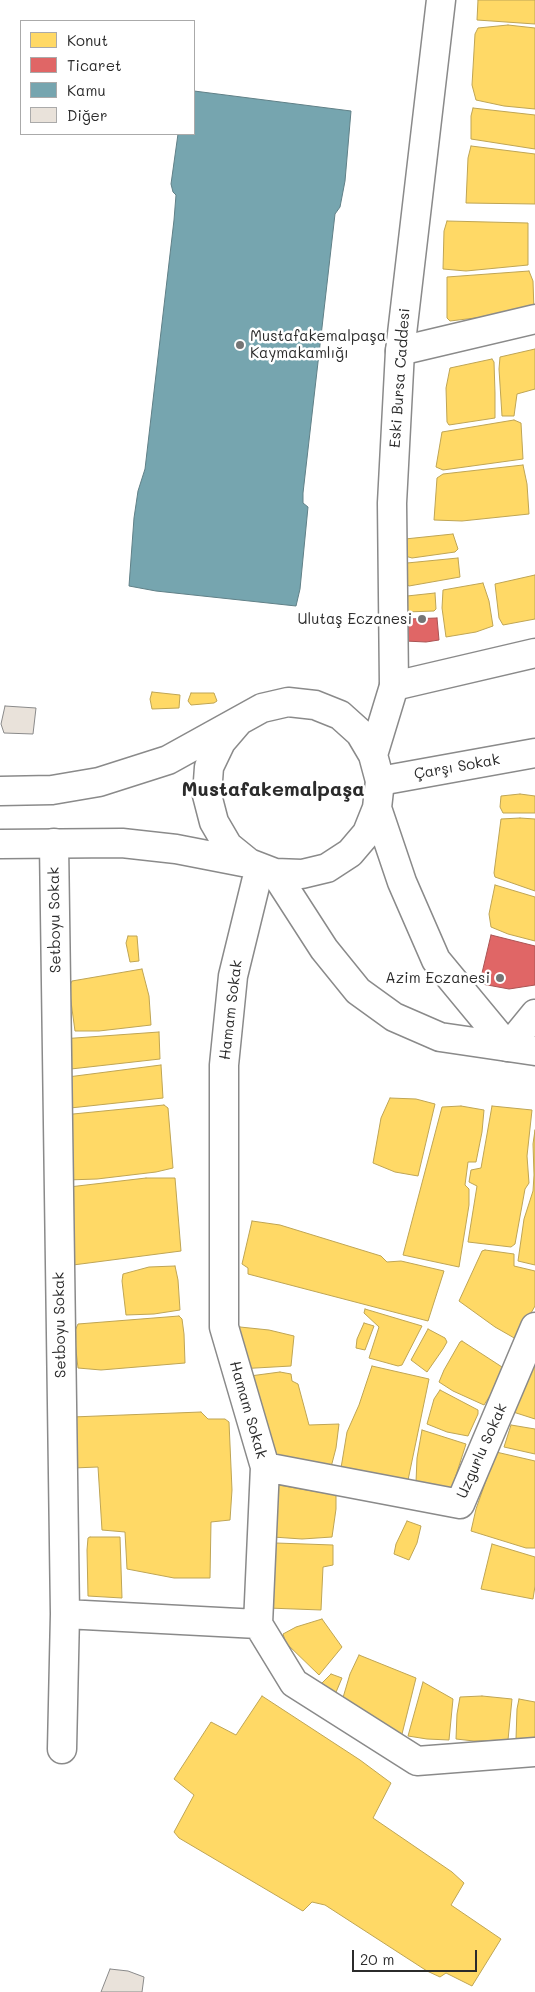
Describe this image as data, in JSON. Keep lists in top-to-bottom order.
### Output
{
  "streets": {
    "street": [
      "Eski Bursa Caddesi",
      "Çarşı Sokak",
      "Setboyu Sokak",
      "Hamam Sokak",
      "Uzgurlu Sokak"
    ]
  },
  "crossings": [
    ["Eski Bursa Caddesi", "Çarşı Sokak"],
    ["Eski Bursa Caddesi", "Hamam Sokak"],
    ["Çarşı Sokak", "Hamam Sokak"],
    ["Hamam Sokak", "Uzgurlu Sokak"]
  ],
  "districts": ["Mustafakemalpaşa"],
  "places": ["Mustafakemalpaşa Kaymakamlığı", "Ulutaş Eczanesi", "Azim Eczanesi"],
  "legend": [
    "Konut",
    "Ticaret",
    "Kamu",
    "Diğer"
  ],
  "scale_bar": "20 m"
}
